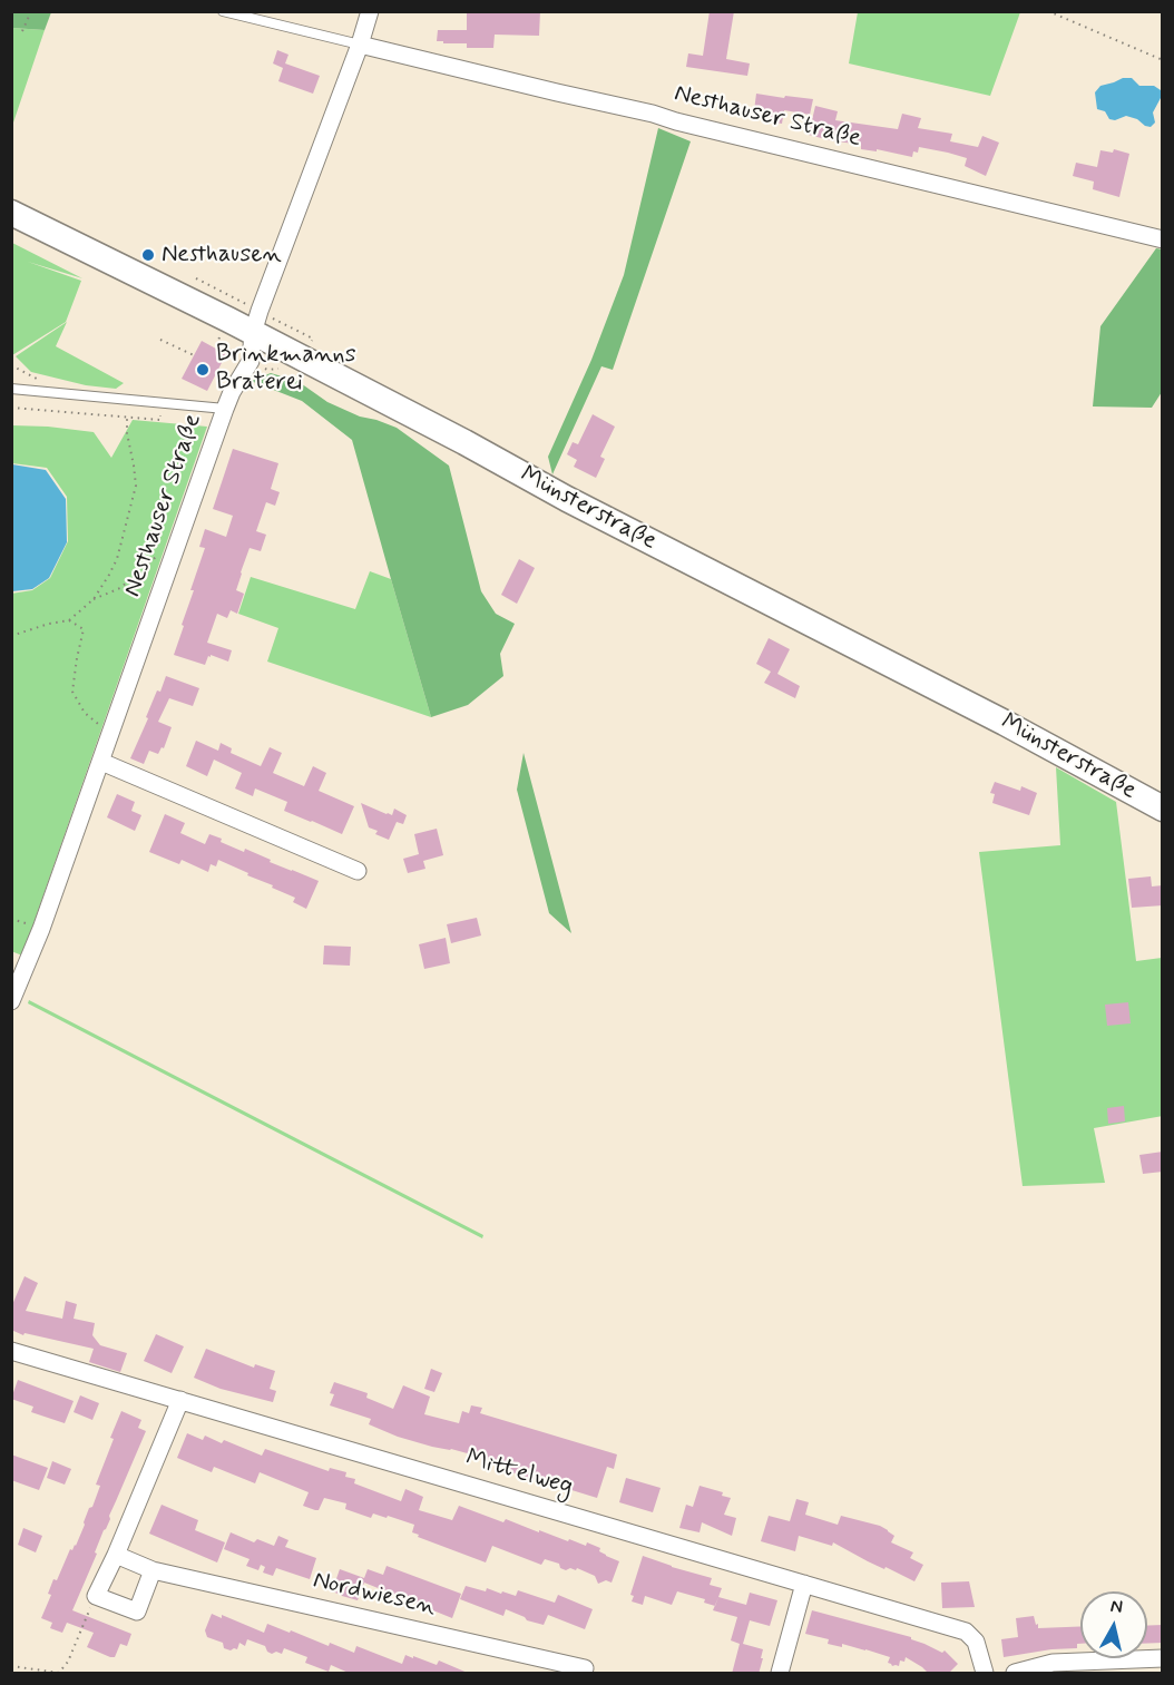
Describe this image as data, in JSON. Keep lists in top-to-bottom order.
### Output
{
  "streets": {
    "main road": ["Münsterstraße"],
    "street": ["Nesthauser Straße", "Mittelweg", "Nordwiesen"]
  },
  "crossings": [
    ["Nesthauser Straße", "Münsterstraße"]
  ],
  "places": ["Nesthausen", "Brinkmanns Braterei"],
  "north": "top"
}
